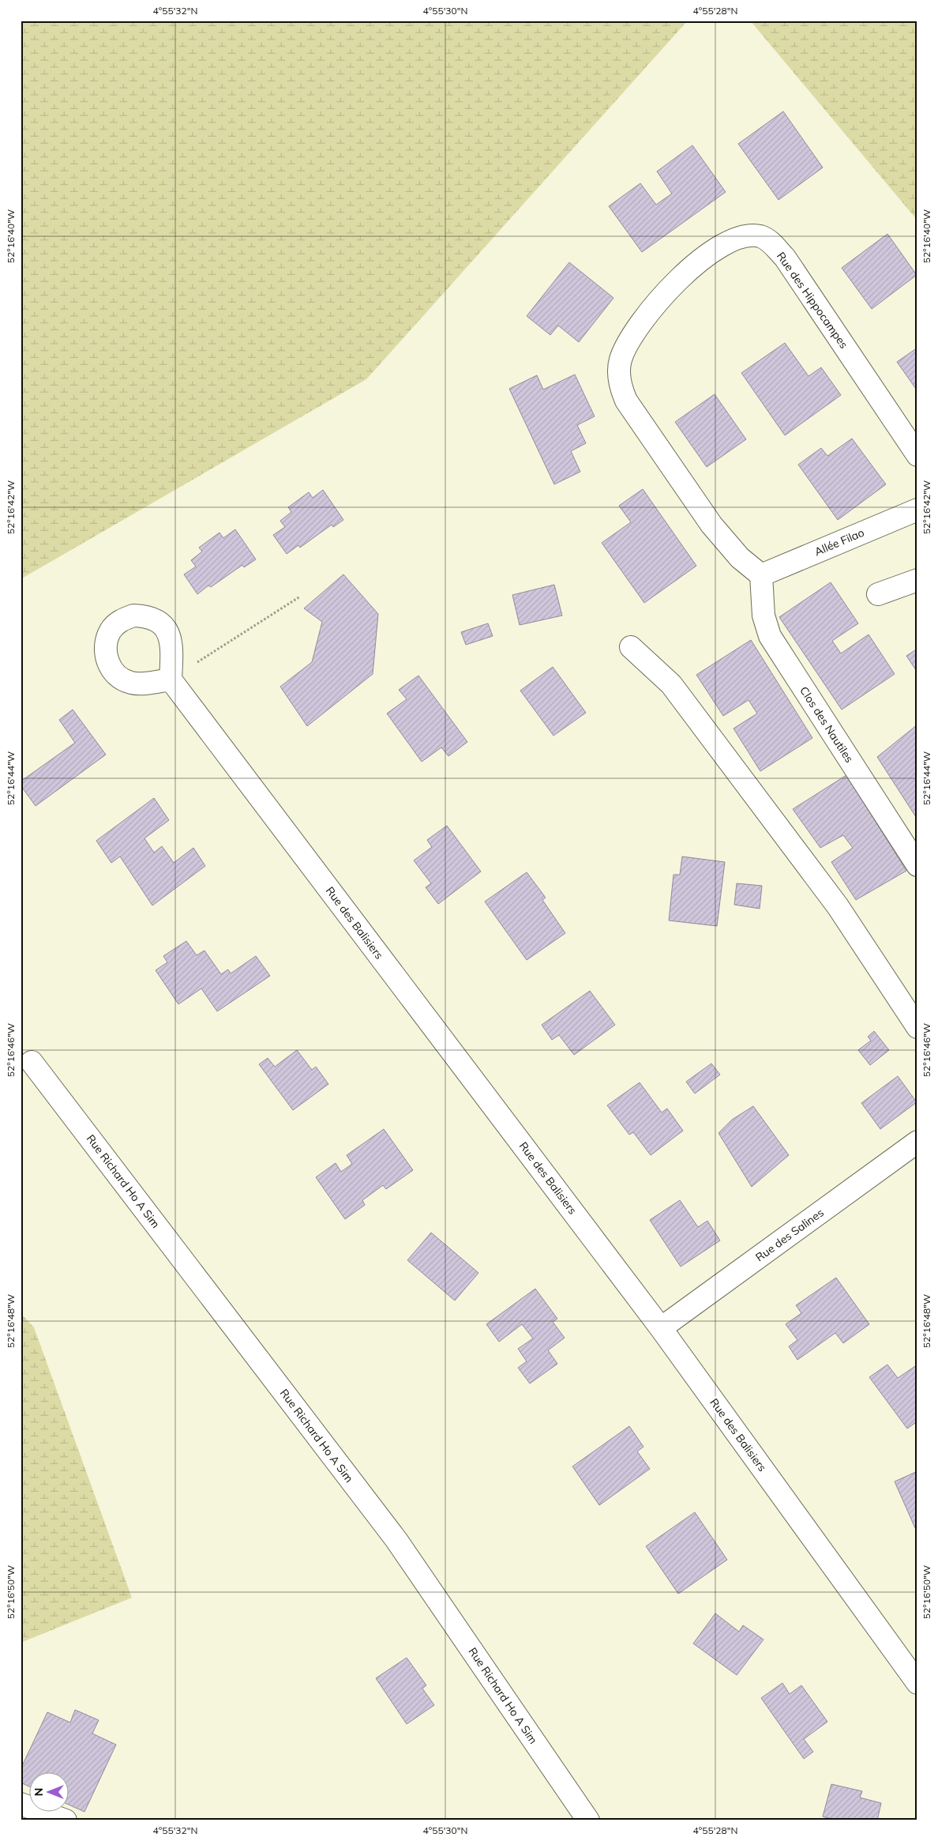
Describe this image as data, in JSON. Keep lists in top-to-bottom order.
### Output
{
  "streets": {
    "street": [
      "Rue des Hippocampes",
      "Allée Filao",
      "Clos des Nautiles",
      "Rue des Balisiers",
      "Rue Richard Ho A Sim",
      "Rue des Salines"
    ]
  },
  "crossings": [
    ["Rue des Hippocampes", "Allée Filao"],
    ["Rue des Hippocampes", "Clos des Nautiles"],
    ["Allée Filao", "Clos des Nautiles"],
    ["Rue des Balisiers", "Rue des Salines"]
  ],
  "north": "left",
  "coordinates": [
    "4°55'32\"N",
    "4°55'30\"N",
    "4°55'28\"N",
    "52°16'40\"W",
    "52°16'42\"W",
    "52°16'44\"W",
    "52°16'46\"W",
    "52°16'48\"W",
    "52°16'50\"W"
  ]
}
